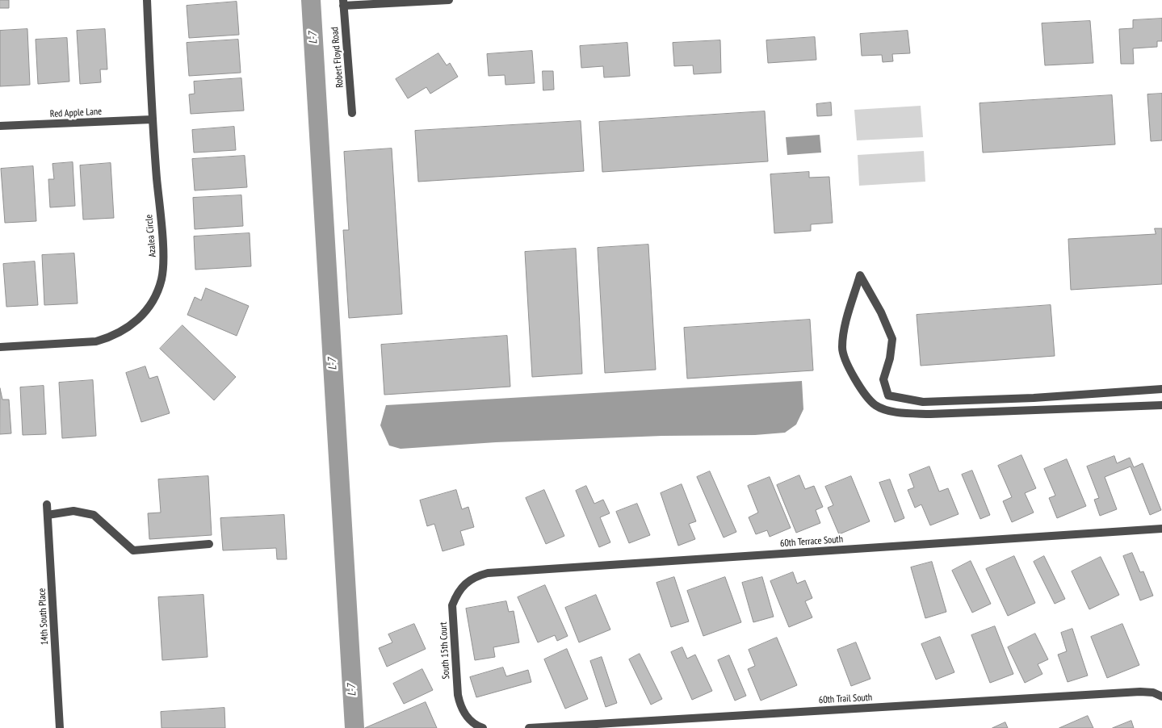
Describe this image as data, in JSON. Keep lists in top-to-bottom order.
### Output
{
  "streets": {
    "street": [
      "Robert Floyd Road",
      "Red Apple Lane",
      "Azalea Circle",
      "60th Terrace South",
      "14th South Place",
      "South 15th Court",
      "60th Trail South"
    ]
  },
  "crossings": [
    ["Red Apple Lane", "Azalea Circle"],
    ["60th Terrace South", "South 15th Court"]
  ],
  "water": ["L-7"]
}
